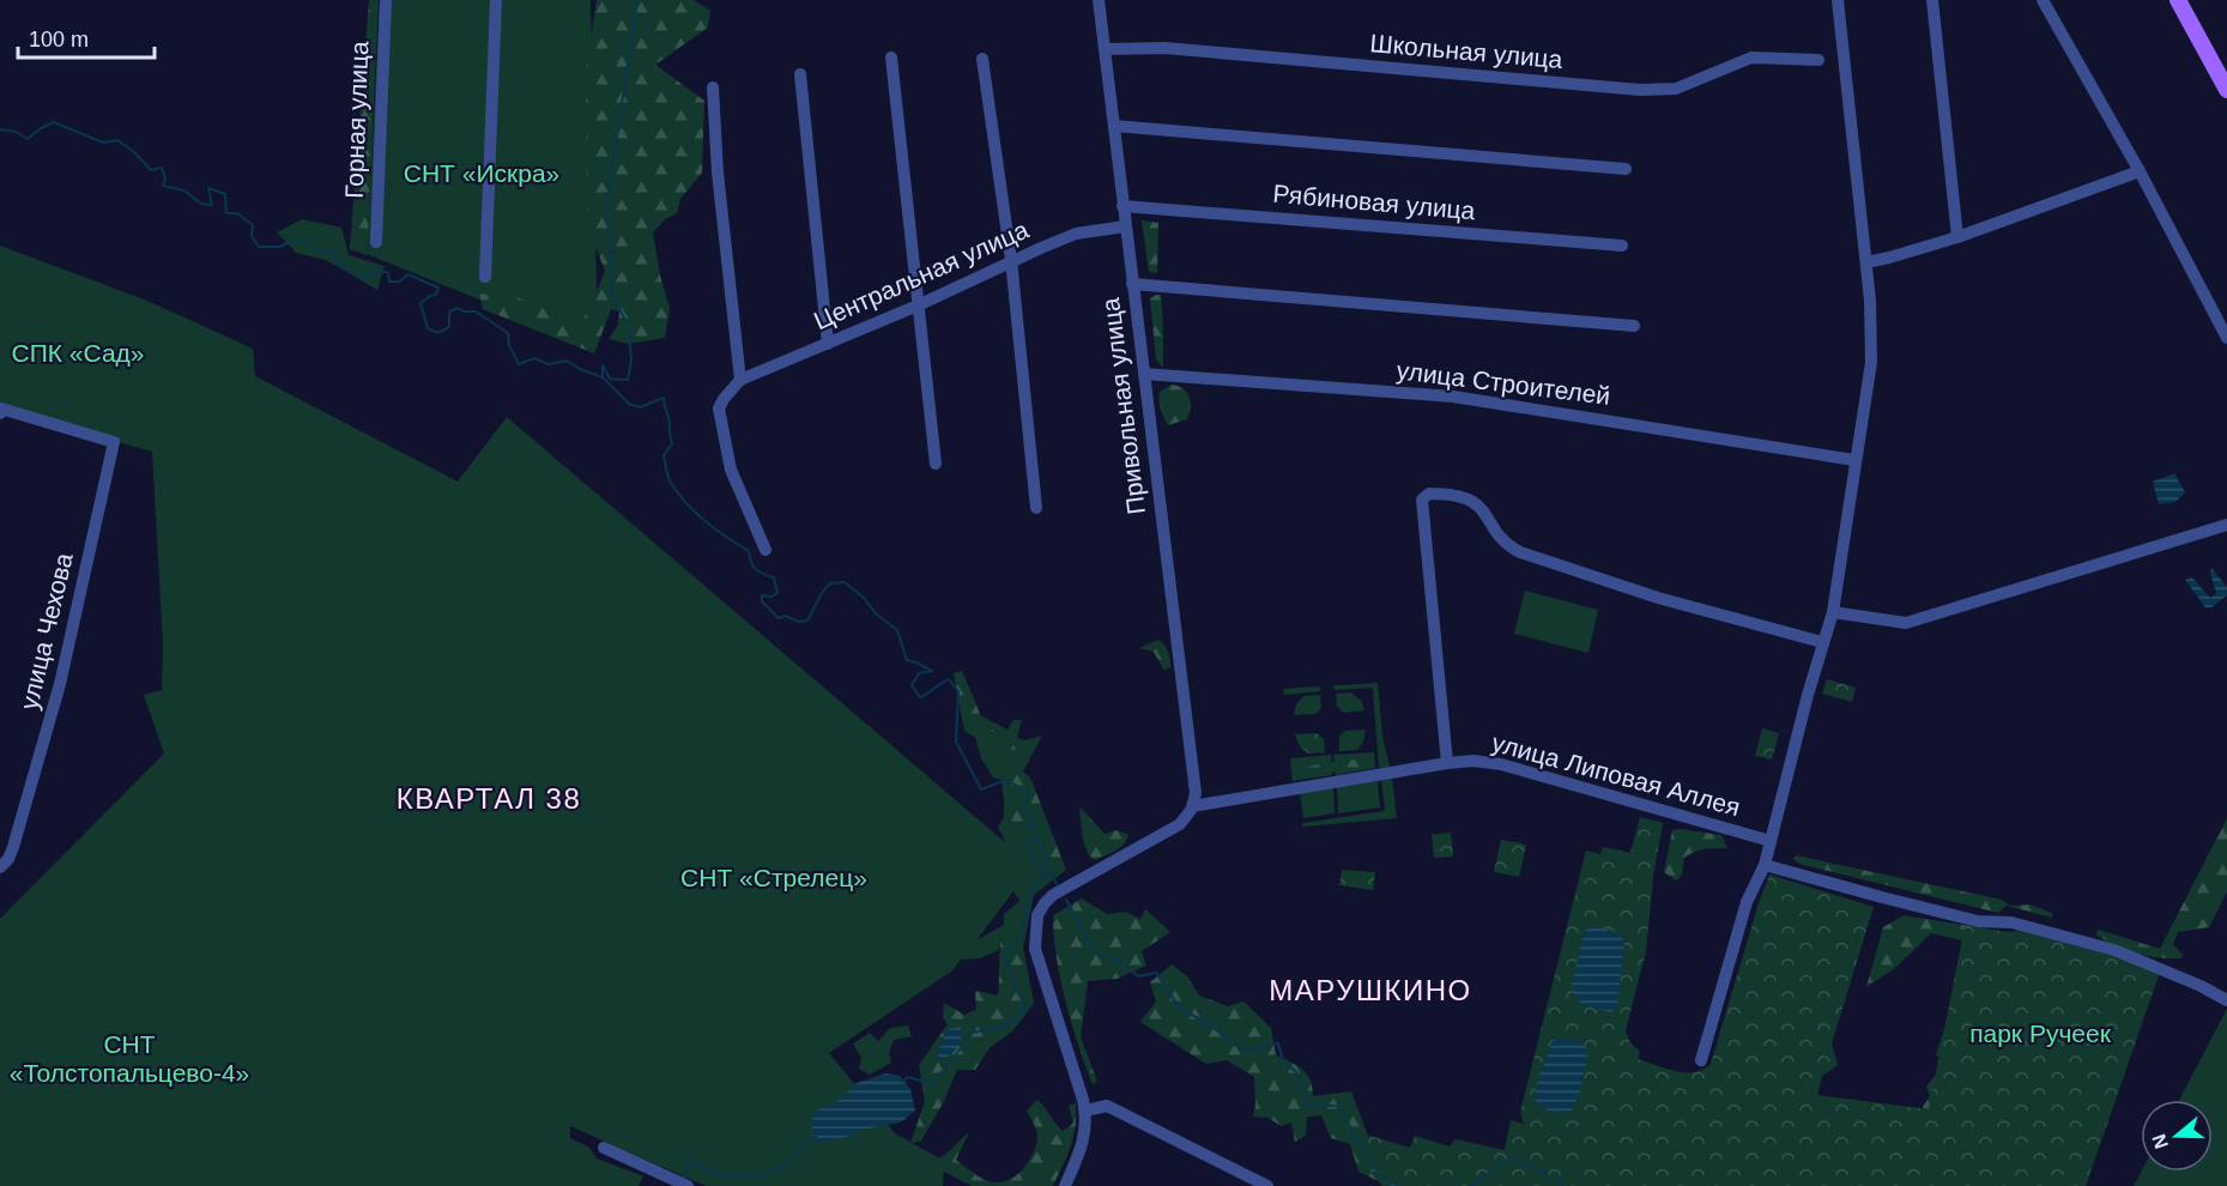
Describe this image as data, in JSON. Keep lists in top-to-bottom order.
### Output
{
  "streets": {
    "street": [
      "Школьная улица",
      "Горная улица",
      "Рябиновая улица",
      "Центральная улица",
      "улица Строителей",
      "Привольная улица",
      "улица Чехова",
      "улица Липовая Аллея"
    ]
  },
  "crossings": [
    ["Школьная улица", "Привольная улица"],
    ["Рябиновая улица", "Привольная улица"],
    ["Центральная улица", "Привольная улица"],
    ["улица Строителей", "Привольная улица"],
    ["Привольная улица", "улица Липовая Аллея"]
  ],
  "districts": ["КВАРТАЛ 38", "МАРУШКИНО"],
  "parks": [
    "СНТ «Искра»",
    "СПК «Сад»",
    "СНТ «Стрелец»",
    "парк Ручеек",
    "СНТ «Толстопальцево-4»"
  ],
  "scale_bar": "100 m",
  "north": "left"
}
